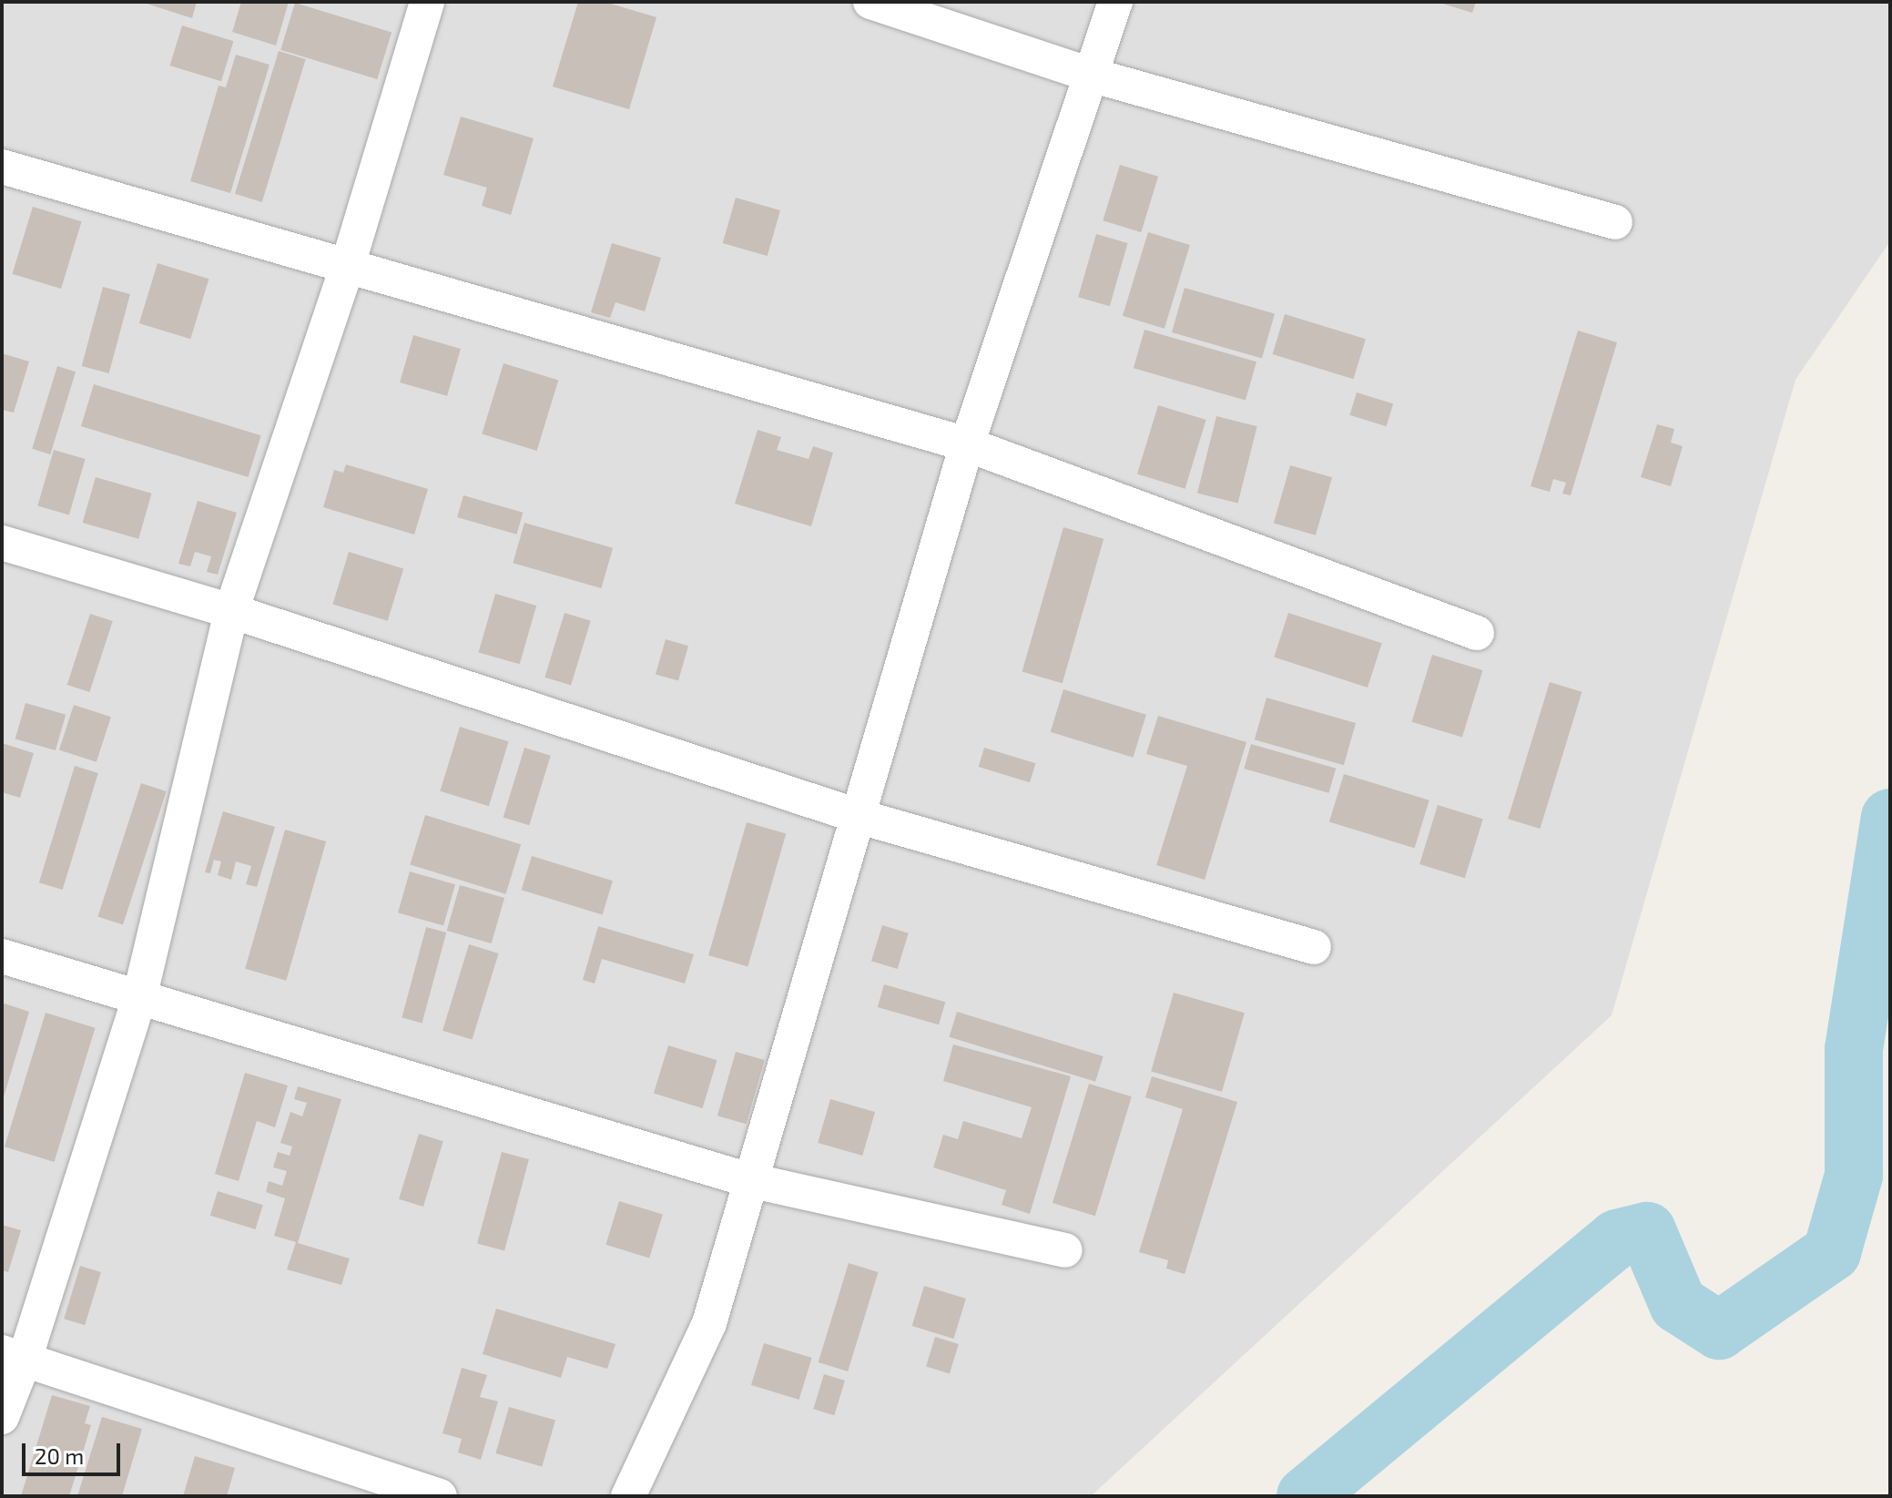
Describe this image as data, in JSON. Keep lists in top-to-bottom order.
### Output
{
  "scale_bar": "20 m"
}
